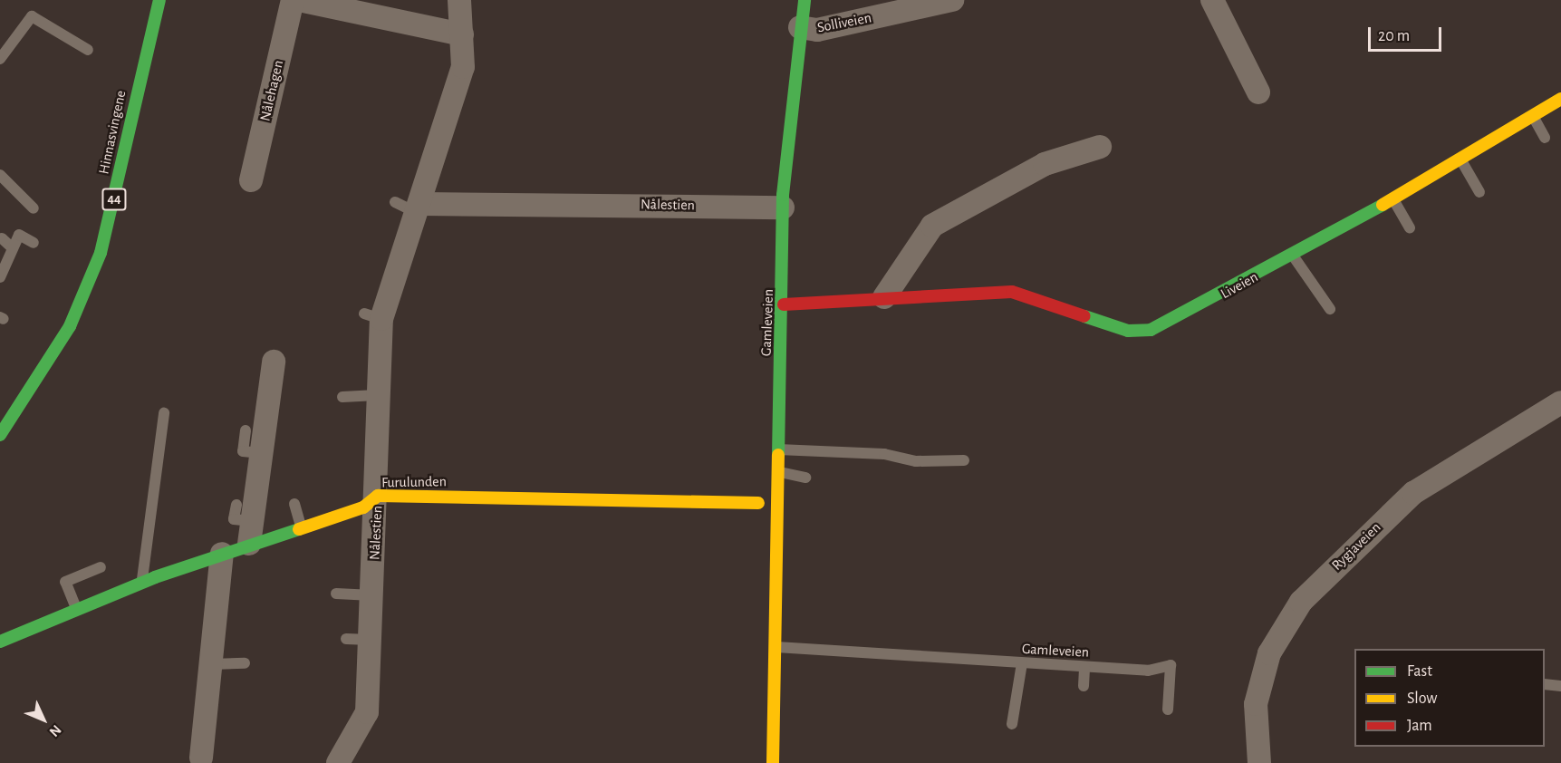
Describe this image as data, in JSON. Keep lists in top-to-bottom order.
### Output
{
  "streets": {
    "street": [
      "Solliveien",
      "Nålehagen",
      "Hinnasvingene",
      "44",
      "Nålestien",
      "Liveien",
      "Gamleveien",
      "Furulunden",
      "Rygjaveien"
    ]
  },
  "crossings": [
    ["Solliveien", "Gamleveien"],
    ["Nålestien", "Gamleveien"],
    ["Nålestien", "Furulunden"],
    ["Liveien", "Gamleveien"]
  ],
  "legend": ["Fast", "Slow", "Jam"],
  "scale_bar": "20 m",
  "north": "bottom right"
}
